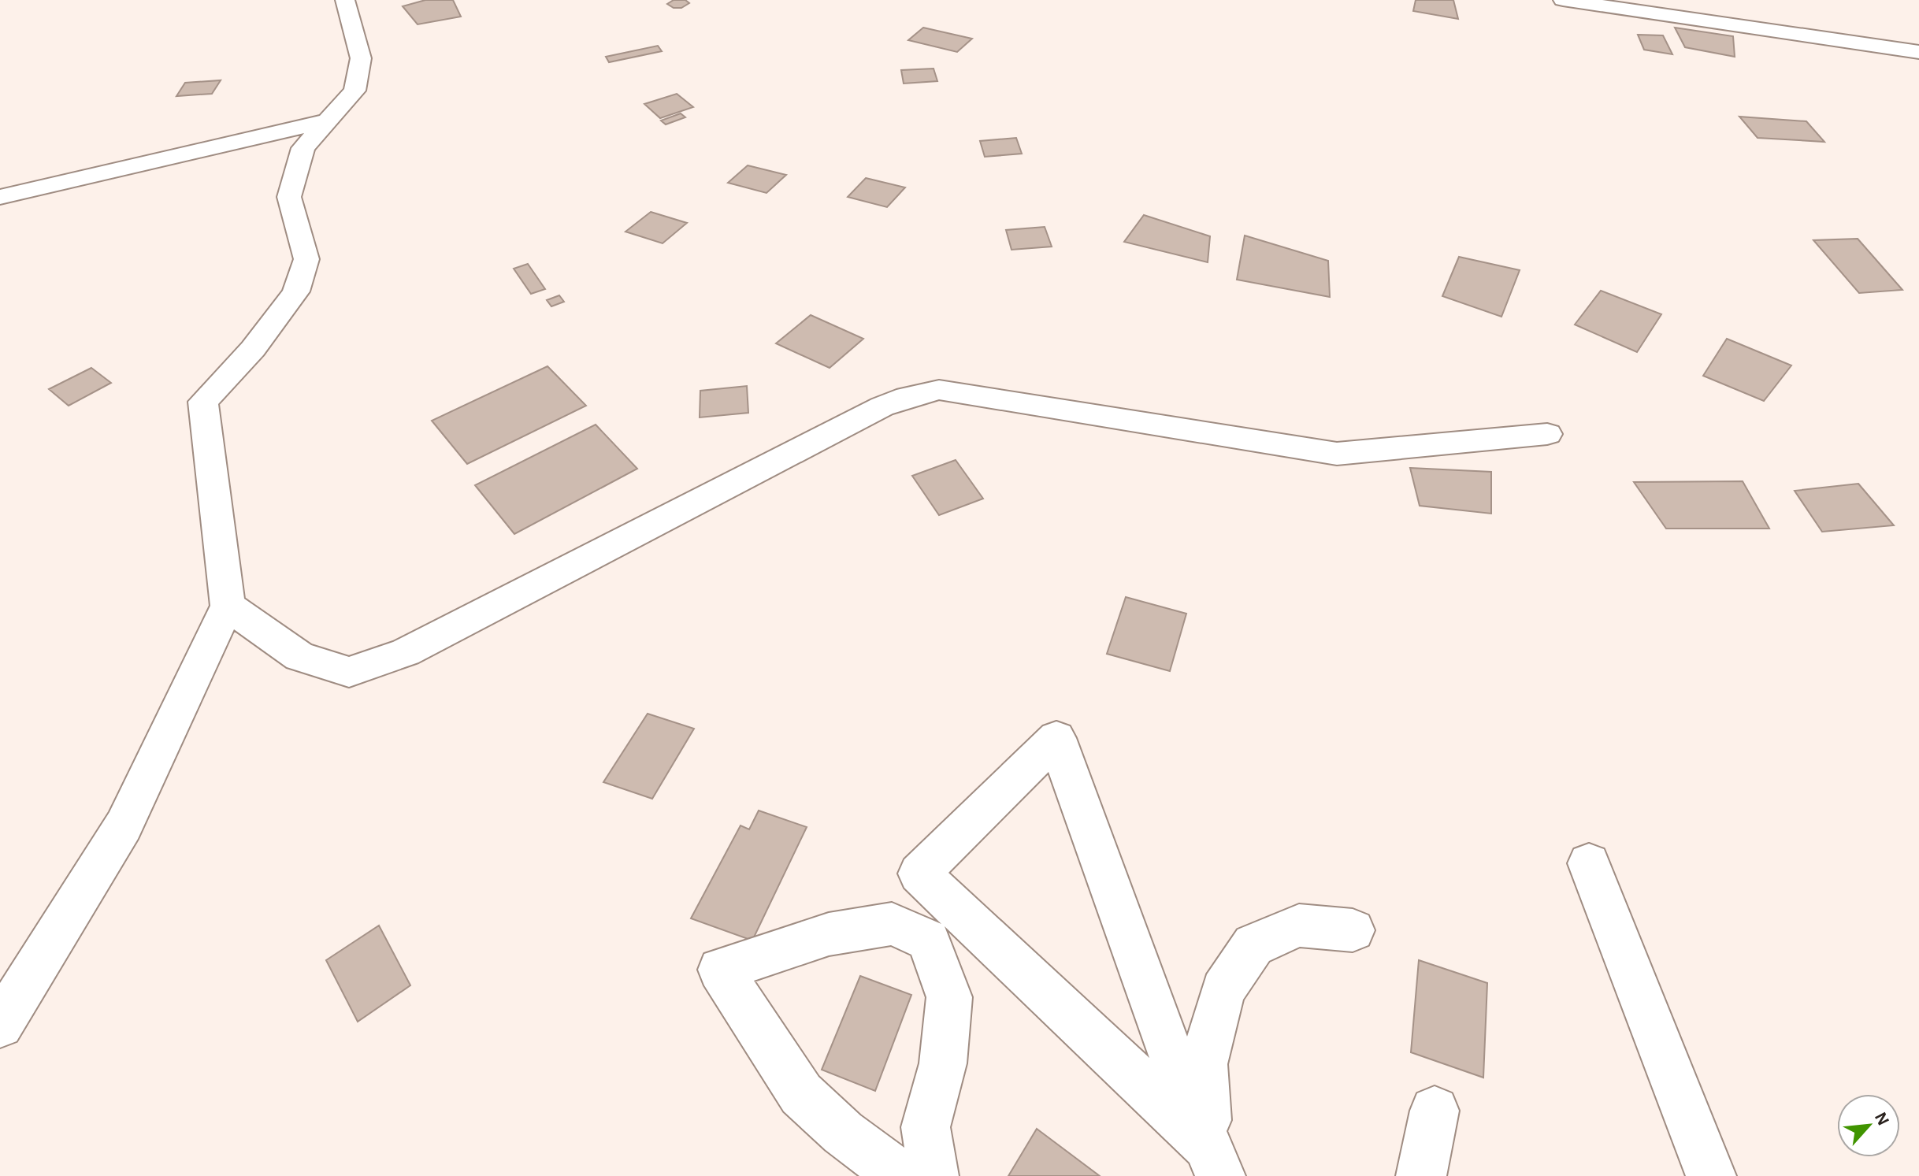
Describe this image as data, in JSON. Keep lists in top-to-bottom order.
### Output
{
  "north": "top right"
}
